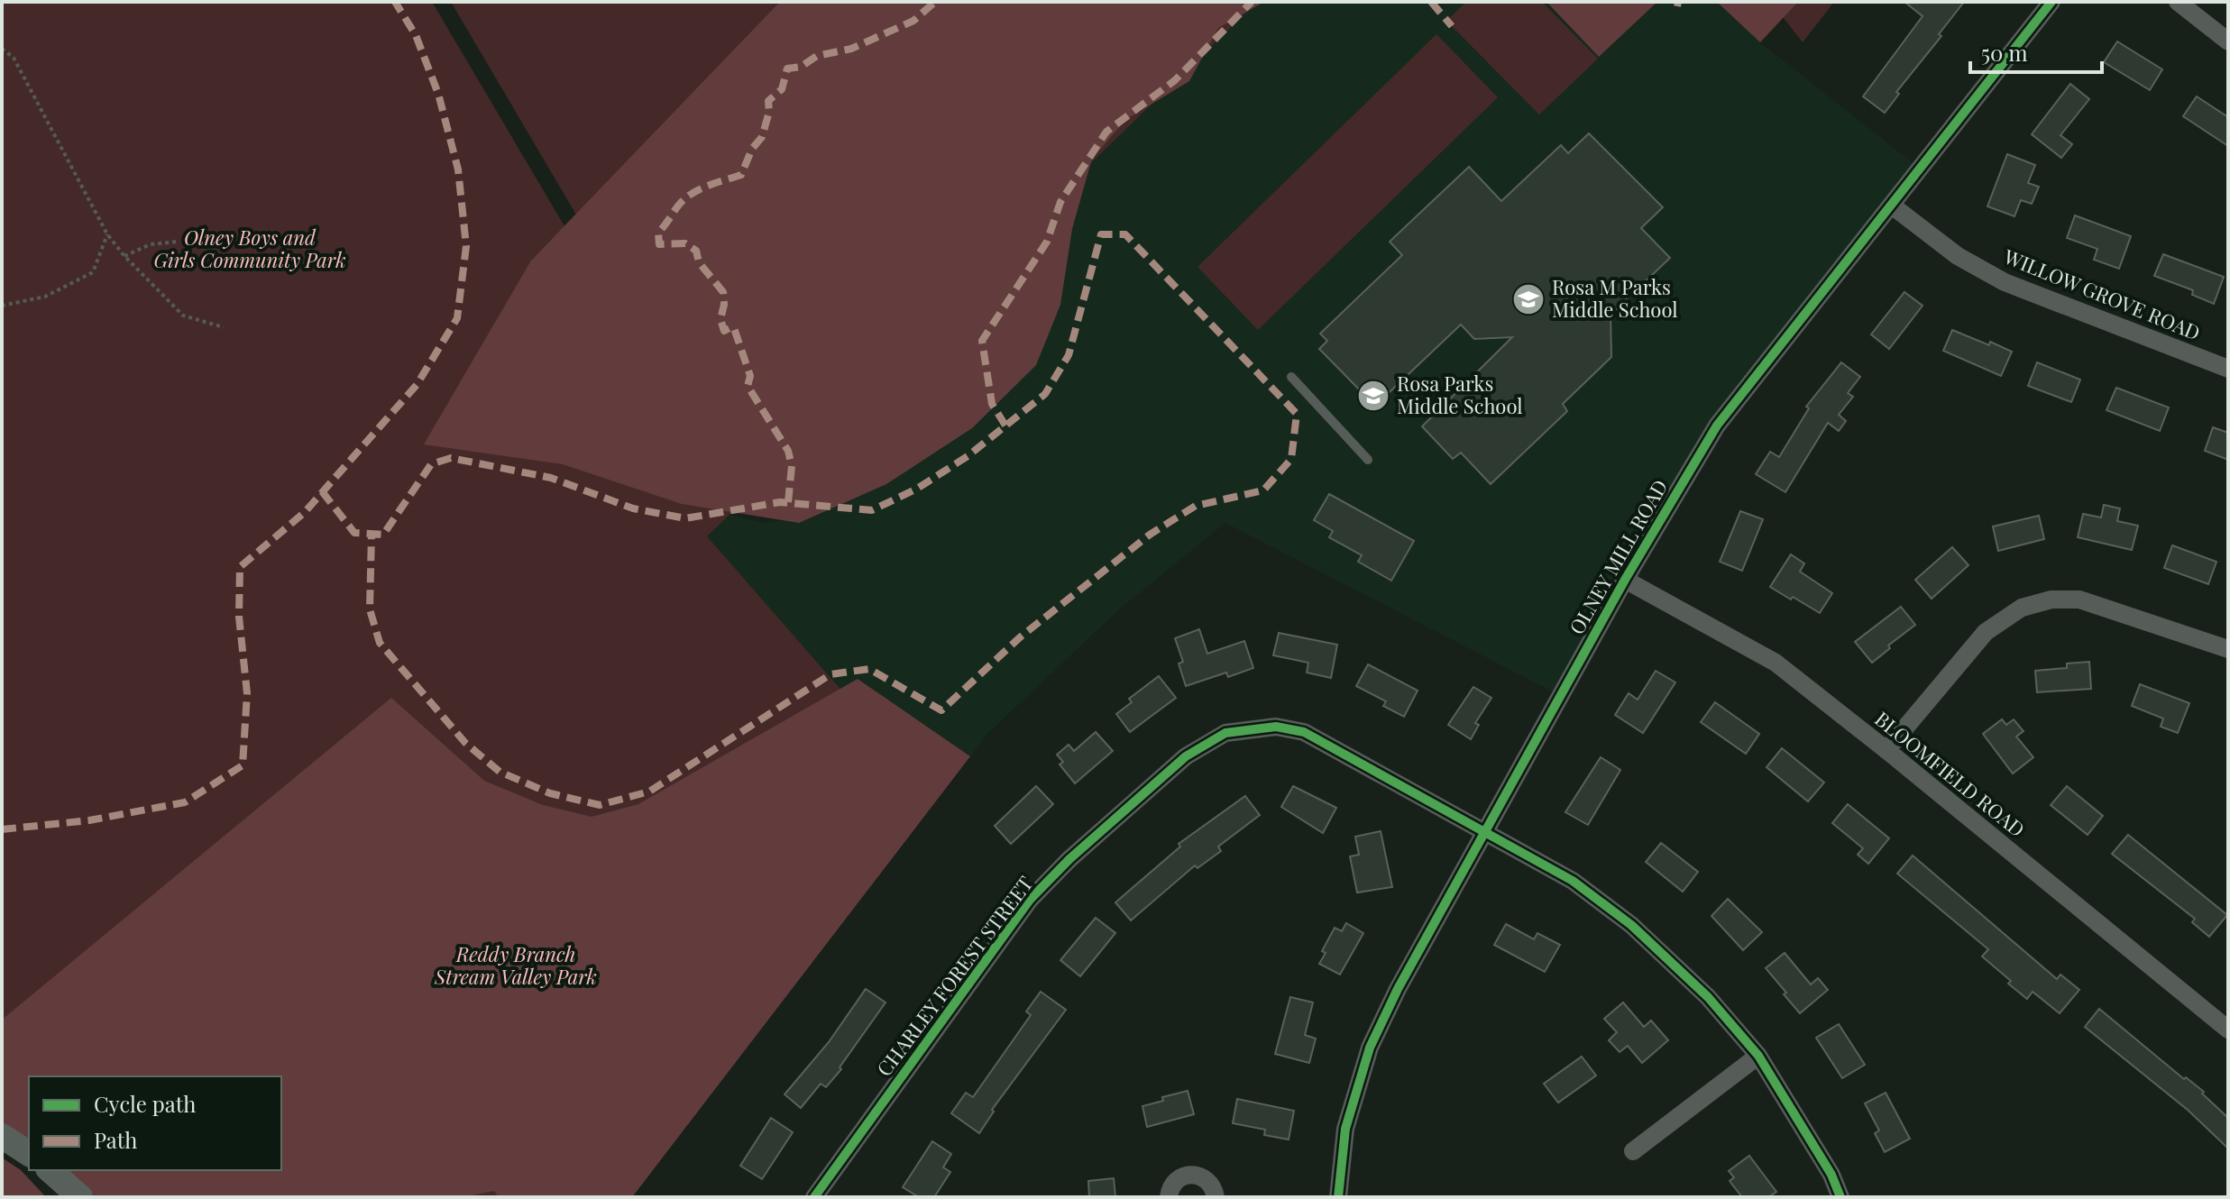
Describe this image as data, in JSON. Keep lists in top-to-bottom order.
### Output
{
  "streets": {
    "street": [
      "WILLOW GROVE ROAD",
      "OLNEY MILL ROAD",
      "BLOOMFIELD ROAD",
      "CHARLEY FOREST STREET"
    ]
  },
  "crossings": [
    ["WILLOW GROVE ROAD", "OLNEY MILL ROAD"],
    ["OLNEY MILL ROAD", "BLOOMFIELD ROAD"],
    ["OLNEY MILL ROAD", "CHARLEY FOREST STREET"]
  ],
  "parks": ["Olney Boys and Girls Community Park", "Reddy Branch Stream Valley Park"],
  "places": {
    "school or university": ["Rosa M Parks Middle School", "Rosa Parks Middle School"]
  },
  "legend": ["Cycle path", "Path"],
  "scale_bar": "50 m"
}
